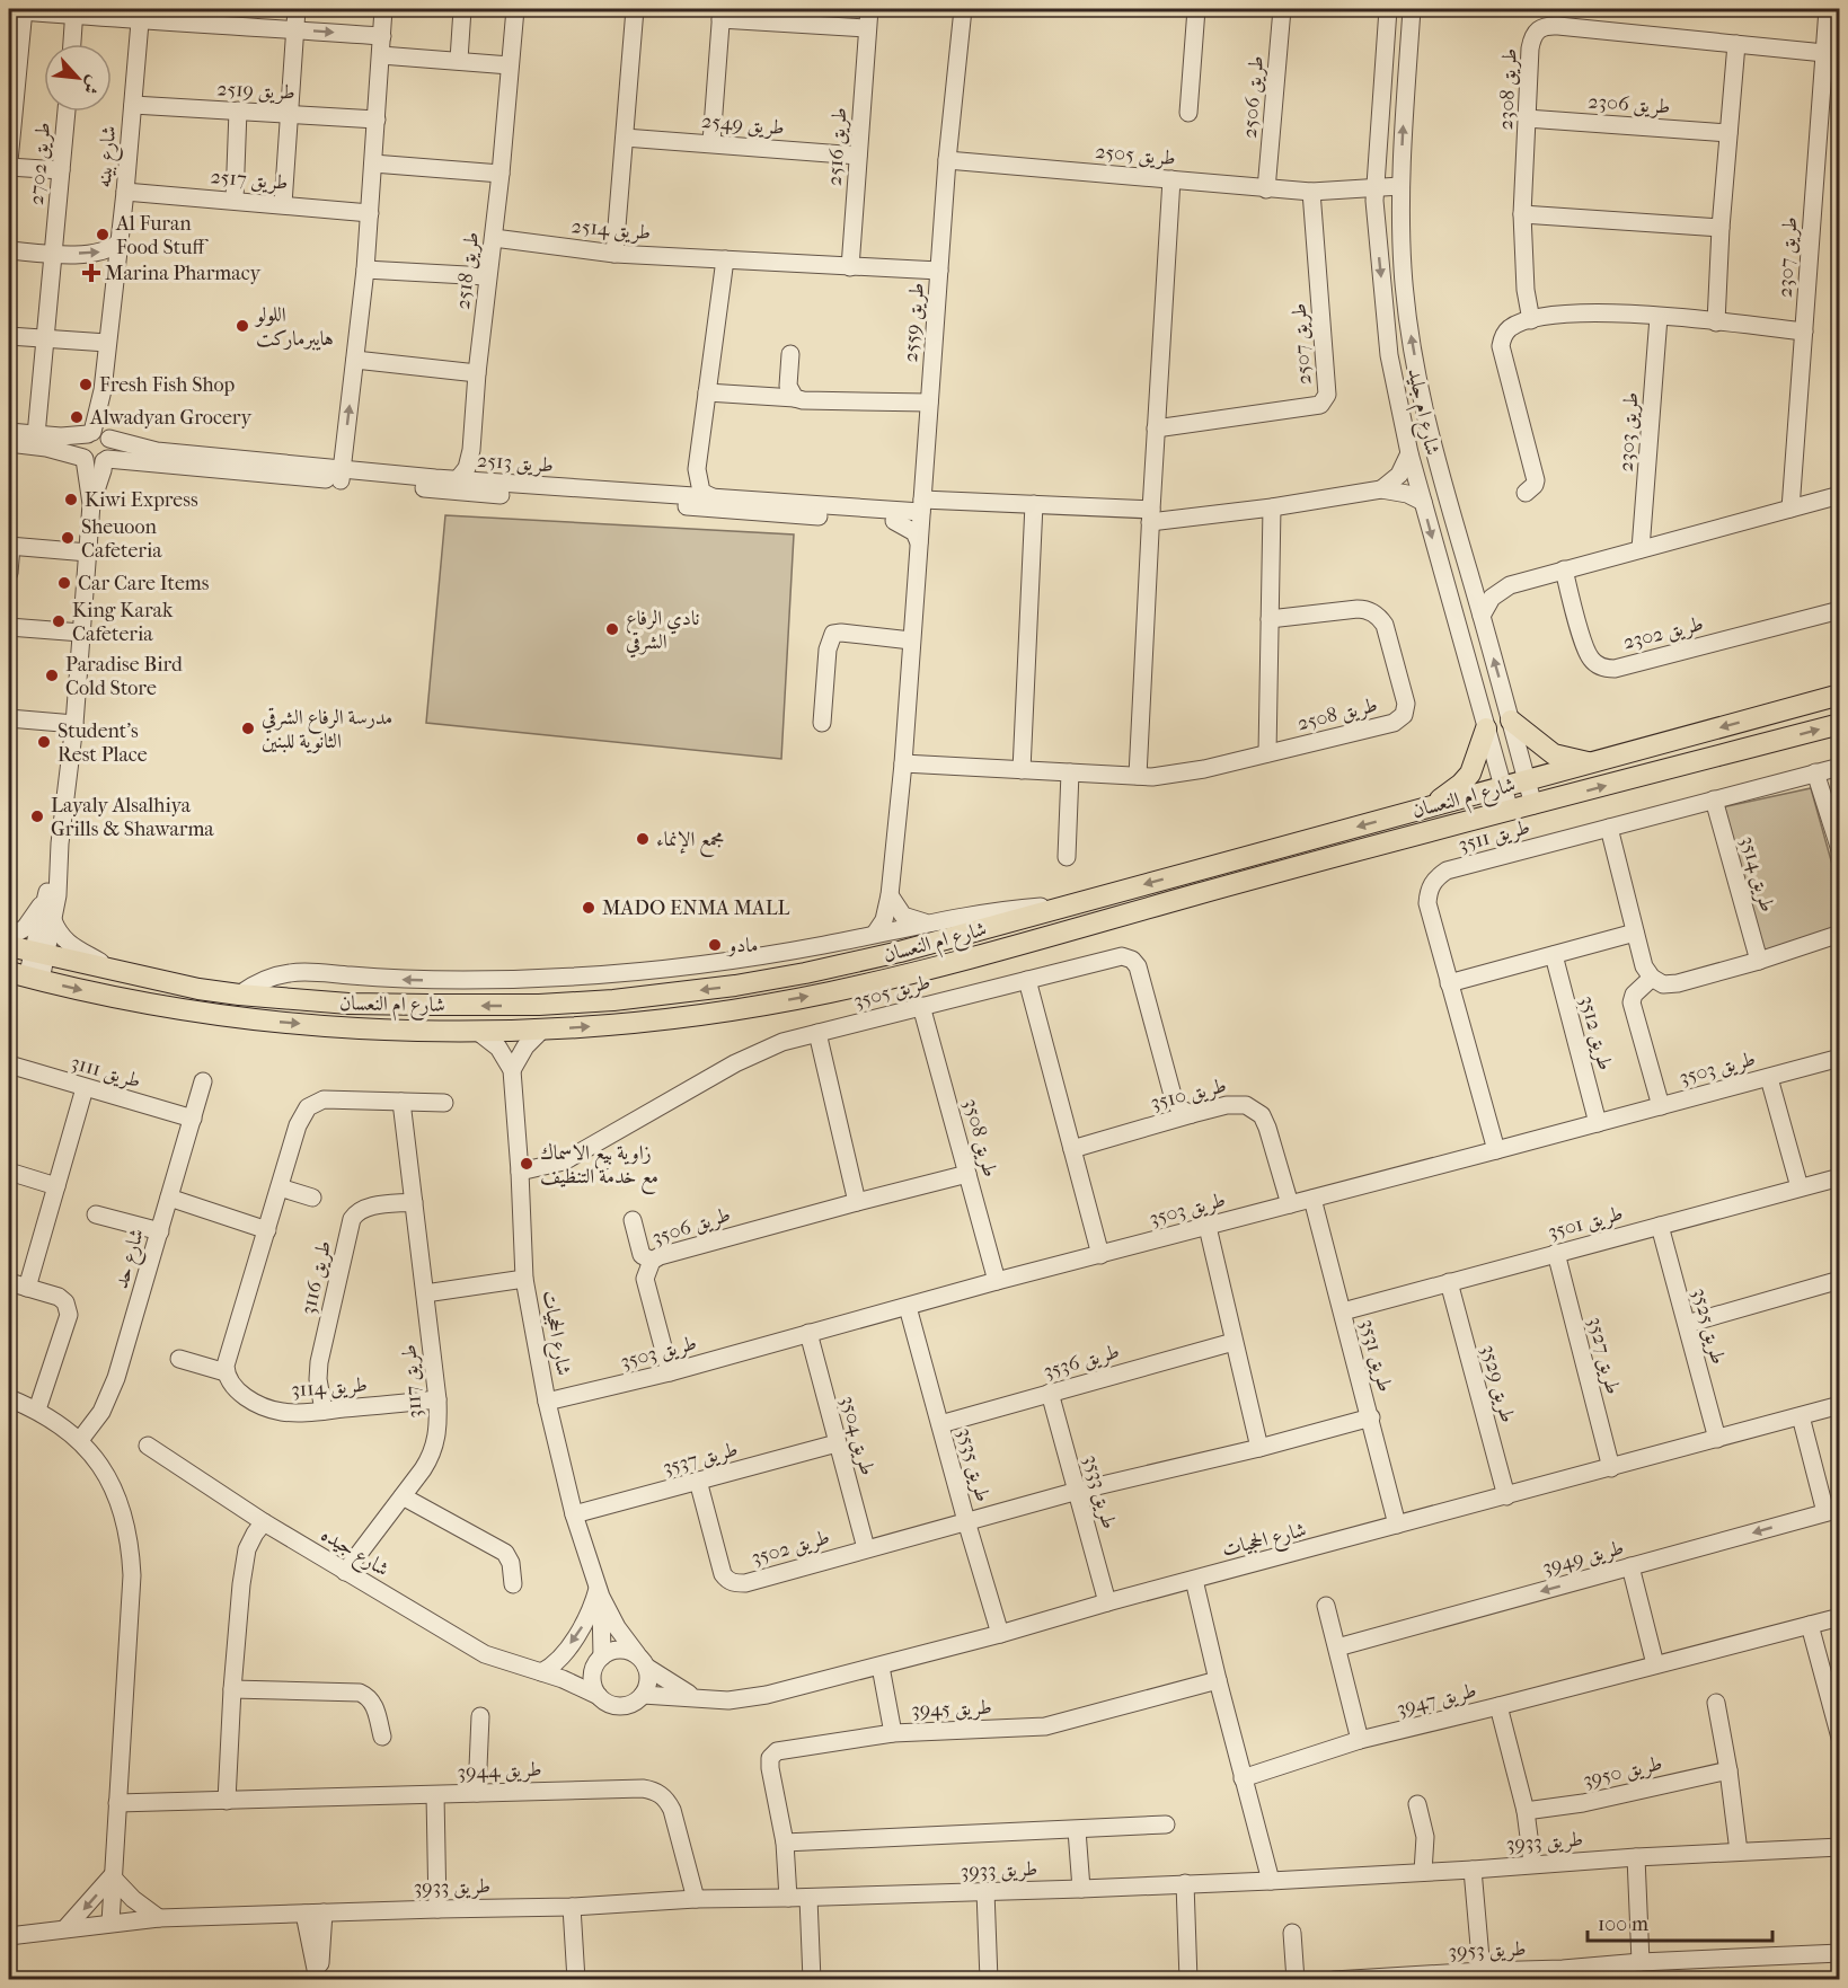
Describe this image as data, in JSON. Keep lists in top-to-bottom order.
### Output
{
  "streets": {
    "main road": ["شارع ام النعسان"],
    "street": [
      "طريق 2308",
      "طريق 2519",
      "طريق 2506",
      "طريق 2306",
      "طريق 2549",
      "طريق 2516",
      "طريق 2505",
      "شارع بينه",
      "طريق 2702",
      "طريق 2517",
      "طريق 2514",
      "طريق 2307",
      "طريق 2518",
      "طريق 2559",
      "طريق 2507",
      "شارع ام جليد",
      "طريق 2303",
      "طريق 2513",
      "طريق 2302",
      "طريق 2508",
      "طريق 3511",
      "طريق 3514",
      "طريق 3505",
      "طريق 3512",
      "طريق 3503",
      "طريق 3111",
      "طريق 3510",
      "طريق 3508",
      "طريق 3501",
      "طريق 3506",
      "شارع حد",
      "طريق 3116",
      "طريق 3525",
      "شارع الحجيات",
      "طريق 3531",
      "طريق 3527",
      "طريق 3536",
      "طريق 3117",
      "طريق 3529",
      "طريق 3114",
      "طريق 3504",
      "طريق 3537",
      "طريق 3535",
      "طريق 3533",
      "طريق 3502",
      "شارع جيده",
      "طريق 3949",
      "طريق 3947",
      "طريق 3945",
      "طريق 3944",
      "طريق 3950",
      "طريق 3933",
      "طريق 3953"
    ]
  },
  "crossings": [
    ["طريق 2308", "طريق 2306"],
    ["طريق 2308", "طريق 2307"],
    ["طريق 2519", "شارع بينه"],
    ["طريق 2506", "طريق 2505"],
    ["طريق 2549", "طريق 2516"],
    ["طريق 2516", "طريق 2514"],
    ["طريق 2505", "طريق 2559"],
    ["طريق 2505", "طريق 2507"],
    ["طريق 2505", "شارع ام جليد"],
    ["شارع بينه", "طريق 2517"],
    ["شارع بينه", "طريق 2513"],
    ["طريق 2702", "طريق 2513"],
    ["طريق 2514", "طريق 2518"],
    ["طريق 2514", "طريق 2559"],
    ["طريق 2518", "طريق 2513"],
    ["طريق 2559", "طريق 2513"],
    ["طريق 2559", "طريق 2508"],
    ["شارع ام جليد", "شارع ام النعسان"],
    ["طريق 3511", "طريق 3514"],
    ["طريق 3511", "طريق 3503"],
    ["طريق 3505", "طريق 3510"],
    ["طريق 3505", "طريق 3508"],
    ["طريق 3505", "شارع الحجيات"],
    ["طريق 3512", "طريق 3503"],
    ["طريق 3503", "طريق 3510"],
    ["طريق 3503", "طريق 3508"],
    ["طريق 3503", "طريق 3506"],
    ["طريق 3503", "شارع الحجيات"],
    ["طريق 3503", "طريق 3531"],
    ["طريق 3503", "طريق 3504"],
    ["طريق 3503", "طريق 3535"],
    ["طريق 3111", "شارع حد"],
    ["طريق 3508", "طريق 3506"],
    ["طريق 3501", "طريق 3525"],
    ["طريق 3501", "طريق 3531"],
    ["طريق 3501", "طريق 3527"],
    ["طريق 3501", "طريق 3529"],
    ["طريق 3116", "طريق 3117"],
    ["طريق 3116", "طريق 3114"],
    ["طريق 3525", "شارع الحجيات"],
    ["شارع الحجيات", "طريق 3531"],
    ["شارع الحجيات", "طريق 3527"],
    ["شارع الحجيات", "طريق 3529"],
    ["شارع الحجيات", "طريق 3537"],
    ["شارع الحجيات", "طريق 3535"],
    ["شارع الحجيات", "طريق 3533"],
    ["شارع الحجيات", "شارع جيده"],
    ["طريق 3536", "طريق 3535"],
    ["طريق 3536", "طريق 3533"],
    ["طريق 3117", "طريق 3114"],
    ["طريق 3117", "شارع جيده"],
    ["طريق 3504", "طريق 3537"],
    ["طريق 3504", "طريق 3502"],
    ["طريق 3537", "طريق 3502"],
    ["طريق 3535", "طريق 3502"],
    ["طريق 3945", "طريق 3933"],
    ["طريق 3944", "طريق 3933"]
  ],
  "one_way": ["طريق 3949"],
  "places": {
    "other": [
      "Al Furan Food Stuff",
      "اللولو هايبرماركت",
      "Fresh Fish Shop",
      "Alwadyan Grocery",
      "Kiwi Express",
      "Sheuoon Cafeteria",
      "Car Care Items",
      "King Karak Cafeteria",
      "نادي الرفاع الشرقي",
      "Paradise Bird Cold Store",
      "مدرسة الرفاع الشرقي الثانوية للبنين",
      "Student's Rest Place",
      "Layaly Alsalhiya Grills & Shawarma",
      "مجمع الإنماء",
      "MADO ENMA MALL",
      "مادو",
      "زاوية بيع الاسماك مع خدمة التنظيف"
    ],
    "health": ["Marina Pharmacy"]
  },
  "scale_bar": "100 m",
  "north": "bottom right"
}
